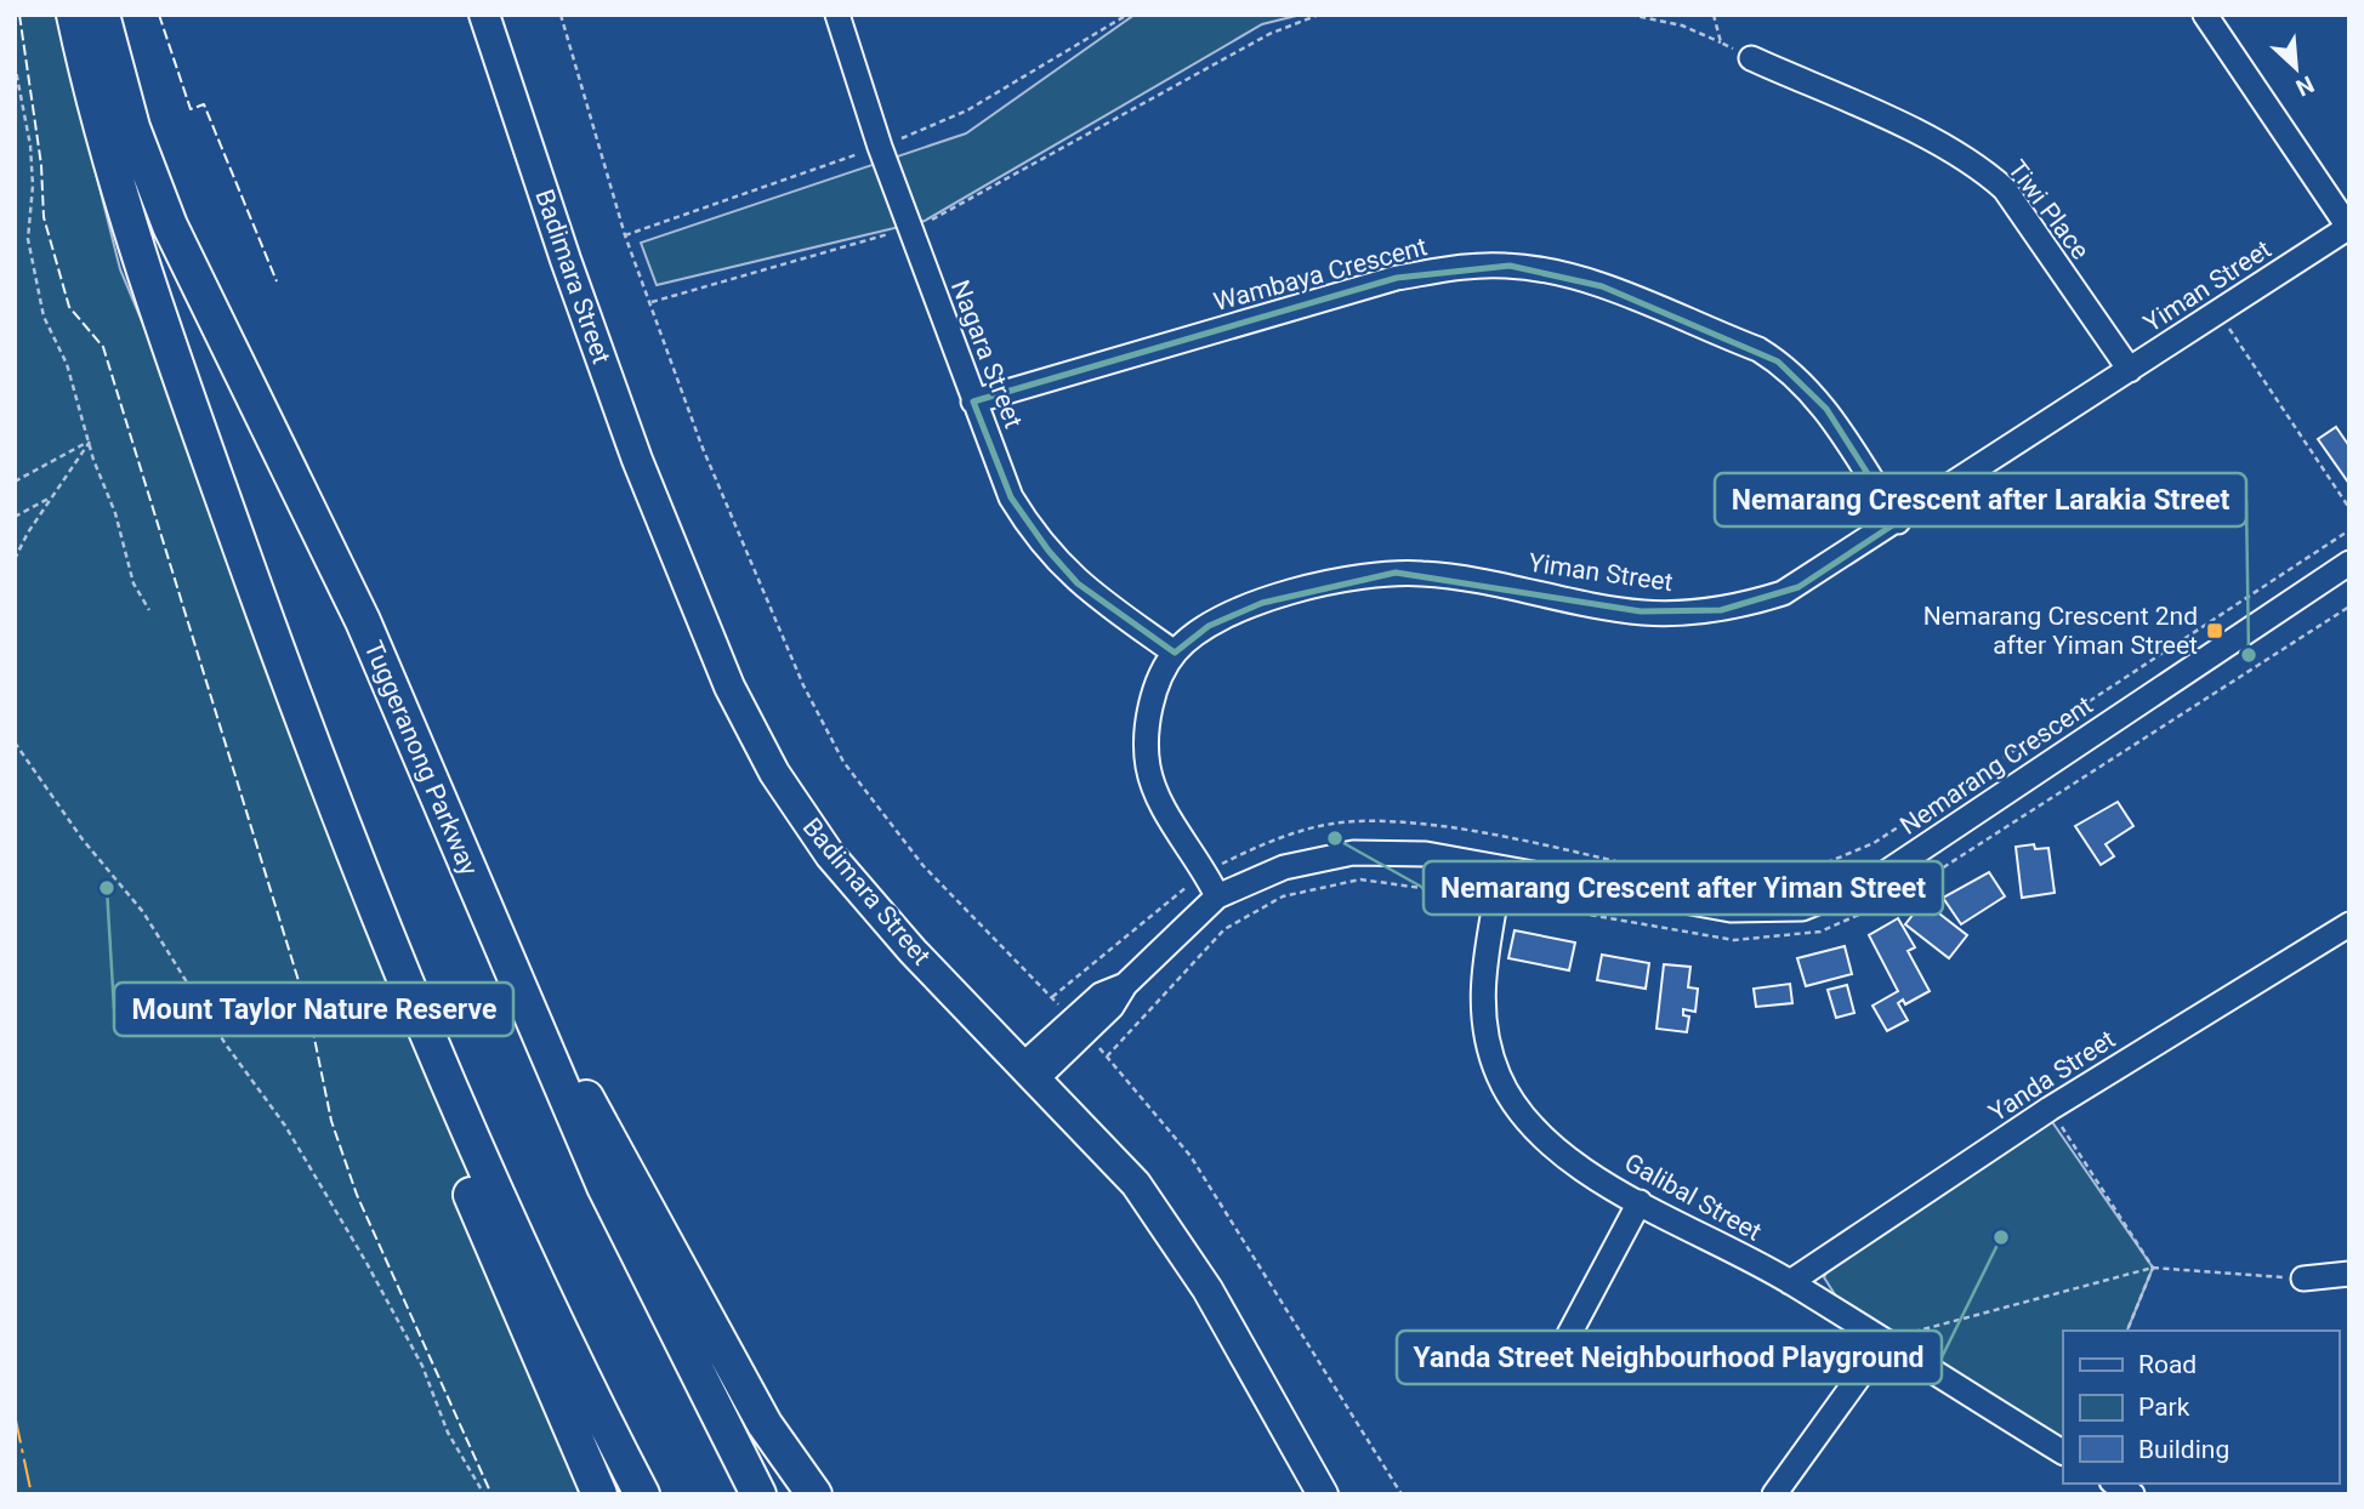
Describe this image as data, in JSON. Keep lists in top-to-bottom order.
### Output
{
  "streets": {
    "highway": ["Tuggeranong Parkway"],
    "main road": ["Badimara Street"],
    "street": [
      "Tiwi Place",
      "Wambaya Crescent",
      "Yiman Street",
      "Nagara Street",
      "Nemarang Crescent",
      "Yanda Street",
      "Galibal Street"
    ]
  },
  "crossings": [
    ["Tiwi Place", "Yiman Street"],
    ["Wambaya Crescent", "Yiman Street"],
    ["Wambaya Crescent", "Nagara Street"],
    ["Badimara Street", "Nemarang Crescent"],
    ["Yiman Street", "Nagara Street"],
    ["Yiman Street", "Nemarang Crescent"],
    ["Nemarang Crescent", "Galibal Street"],
    ["Yanda Street", "Galibal Street"]
  ],
  "places": {
    "transit": ["Nemarang Crescent 2nd after Yiman Street"],
    "other": [
      "Nemarang Crescent after Larakia Street",
      "Nemarang Crescent after Yiman Street",
      "Mount Taylor Nature Reserve",
      "Yanda Street Neighbourhood Playground"
    ]
  },
  "legend": ["Road", "Park", "Building"],
  "north": "bottom right"
}
